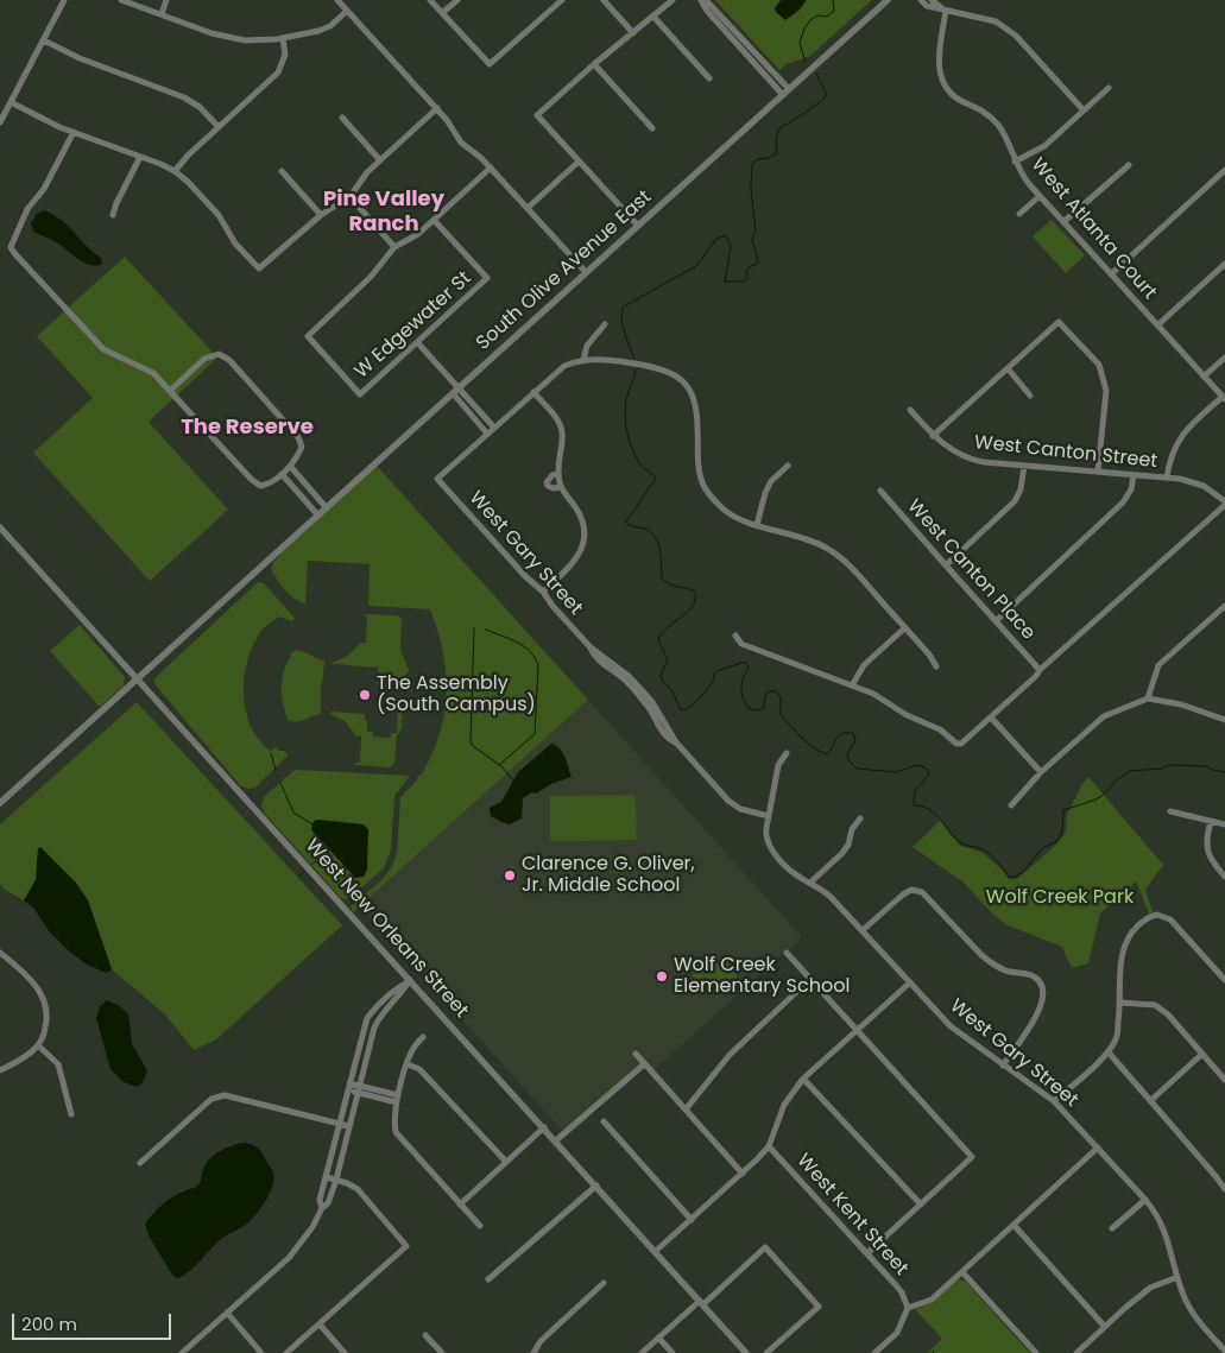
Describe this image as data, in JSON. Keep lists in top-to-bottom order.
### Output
{
  "streets": {
    "street": [
      "West Atlanta Court",
      "South Olive Avenue East",
      "W Edgewater St",
      "West Canton Street",
      "West Gary Street",
      "West Canton Place",
      "West New Orleans Street",
      "West Kent Street"
    ]
  },
  "crossings": [
    ["South Olive Avenue East", "West New Orleans Street"]
  ],
  "districts": ["Pine Valley Ranch", "The Reserve"],
  "parks": ["Wolf Creek Park"],
  "places": ["The Assembly (South Campus)", "Clarence G. Oliver, Jr. Middle School", "Wolf Creek Elementary School"],
  "scale_bar": "200 m"
}
